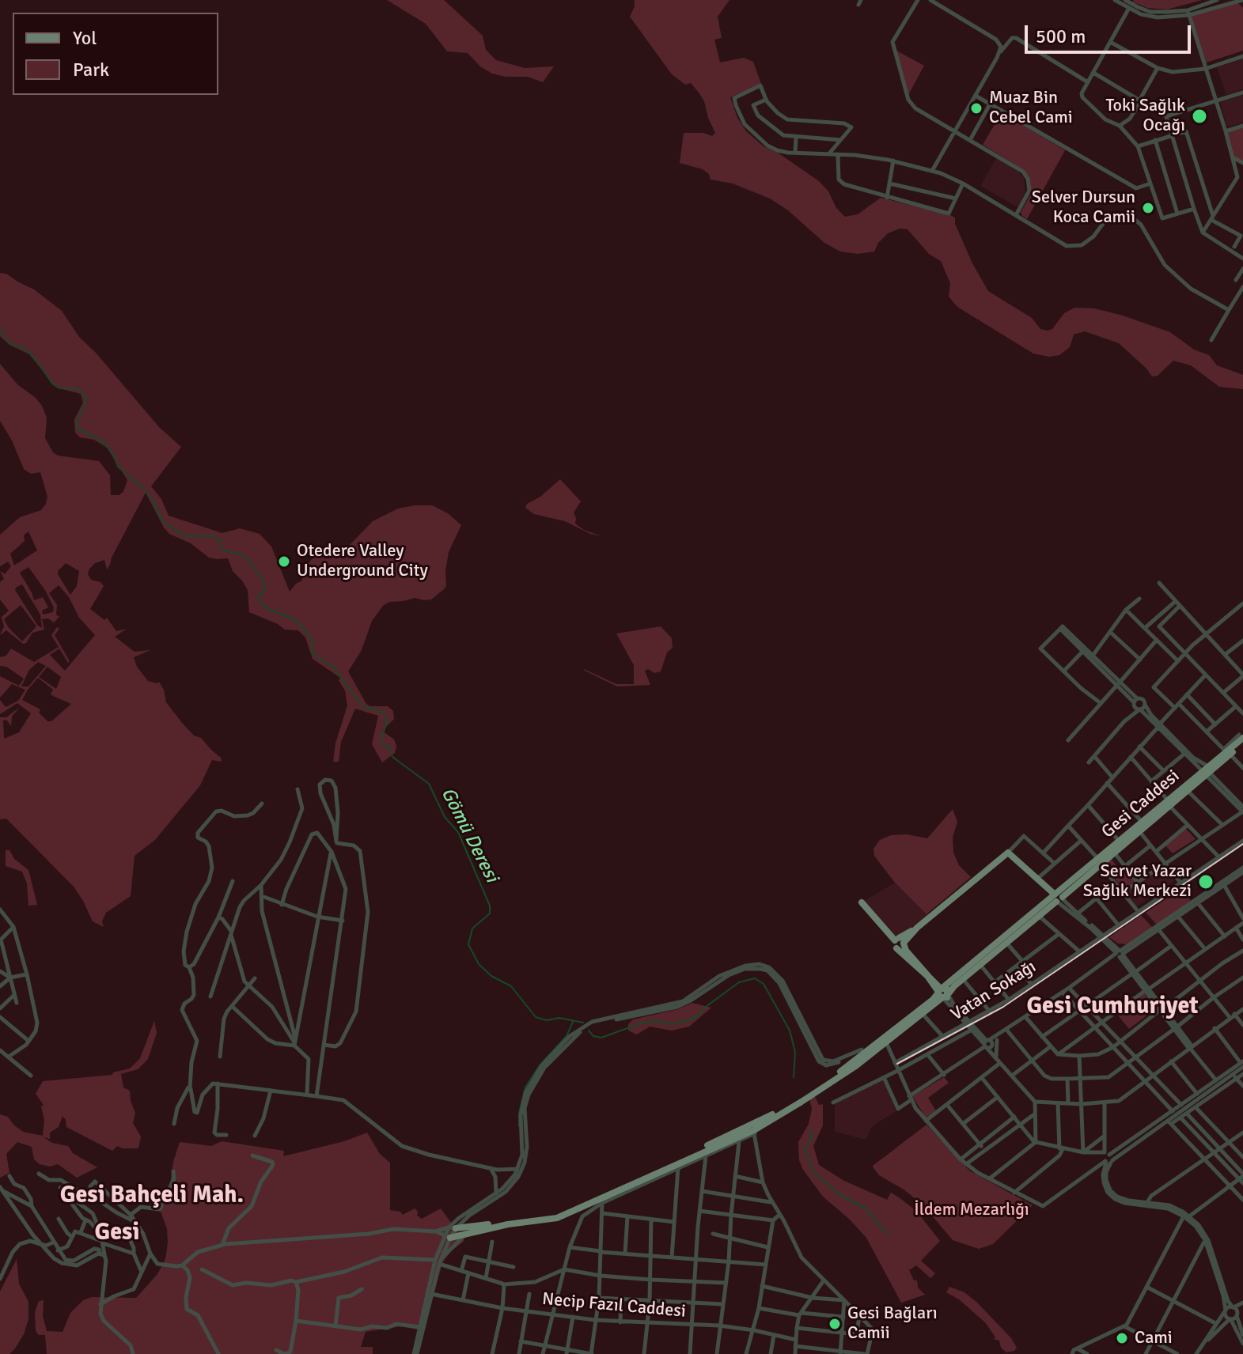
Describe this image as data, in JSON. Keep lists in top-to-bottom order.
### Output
{
  "streets": {
    "main road": ["Gesi Caddesi"],
    "street": ["Vatan Sokağı", "Necip Fazıl Caddesi"]
  },
  "districts": ["Gesi Cumhuriyet", "Gesi Bahçeli Mah.", "Gesi"],
  "water": ["Gömü Deresi"],
  "parks": ["İldem Mezarlığı"],
  "places": [
    "Muaz Bin Cebel Cami",
    "Toki Sağlık Ocağı",
    "Selver Dursun Koca Camii",
    "Otedere Valley Underground City",
    "Servet Yazar Sağlık Merkezi",
    "Gesi Bağları Camii",
    "Cami"
  ],
  "legend": ["Yol", "Park"],
  "scale_bar": "500 m"
}
